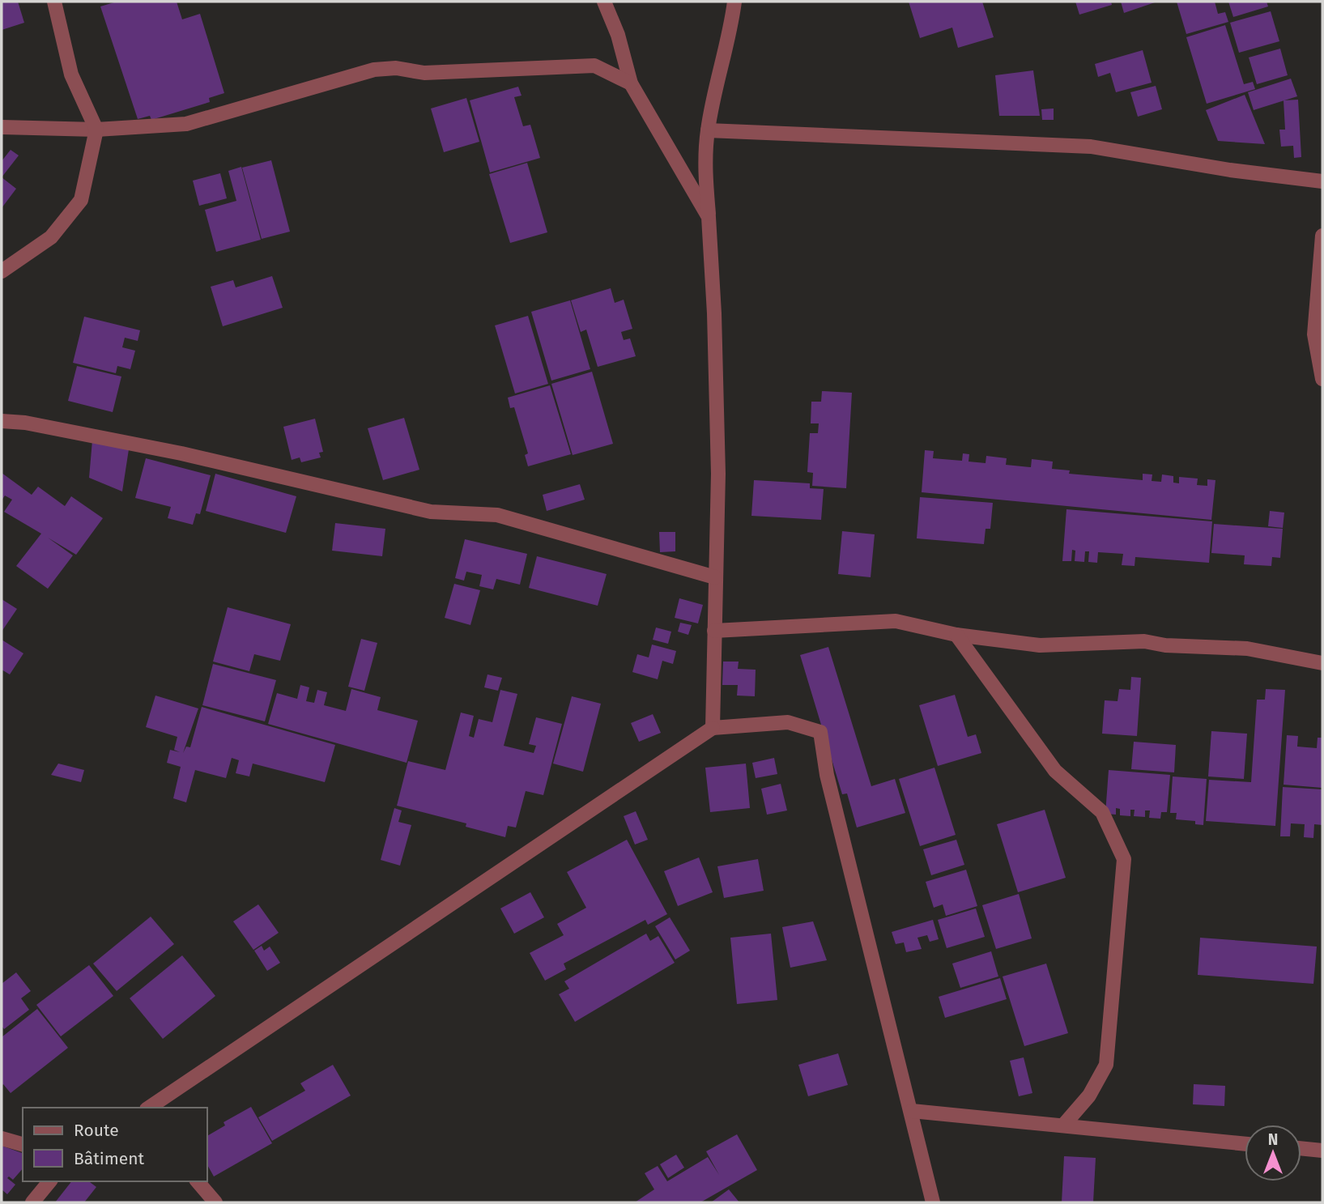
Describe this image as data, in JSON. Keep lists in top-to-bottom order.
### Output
{
  "legend": ["Route", "Bâtiment"],
  "north": "top"
}
